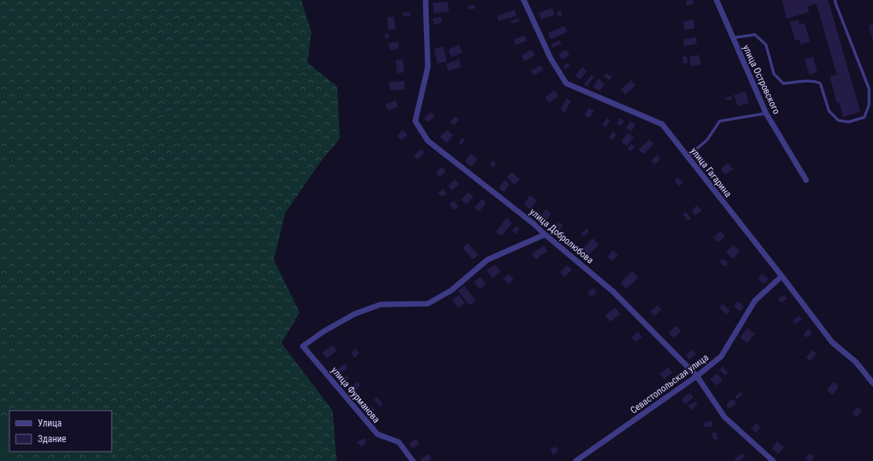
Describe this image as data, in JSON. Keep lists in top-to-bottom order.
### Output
{
  "streets": {
    "street": [
      "улица Островского",
      "улица Гагарина",
      "улица Добролюбова",
      "Севастопольская улица",
      "улица Фурманова"
    ]
  },
  "crossings": [
    ["улица Гагарина", "Севастопольская улица"],
    ["улица Добролюбова", "Севастопольская улица"],
    ["улица Добролюбова", "улица Фурманова"]
  ],
  "legend": ["Улица", "Здание"]
}
